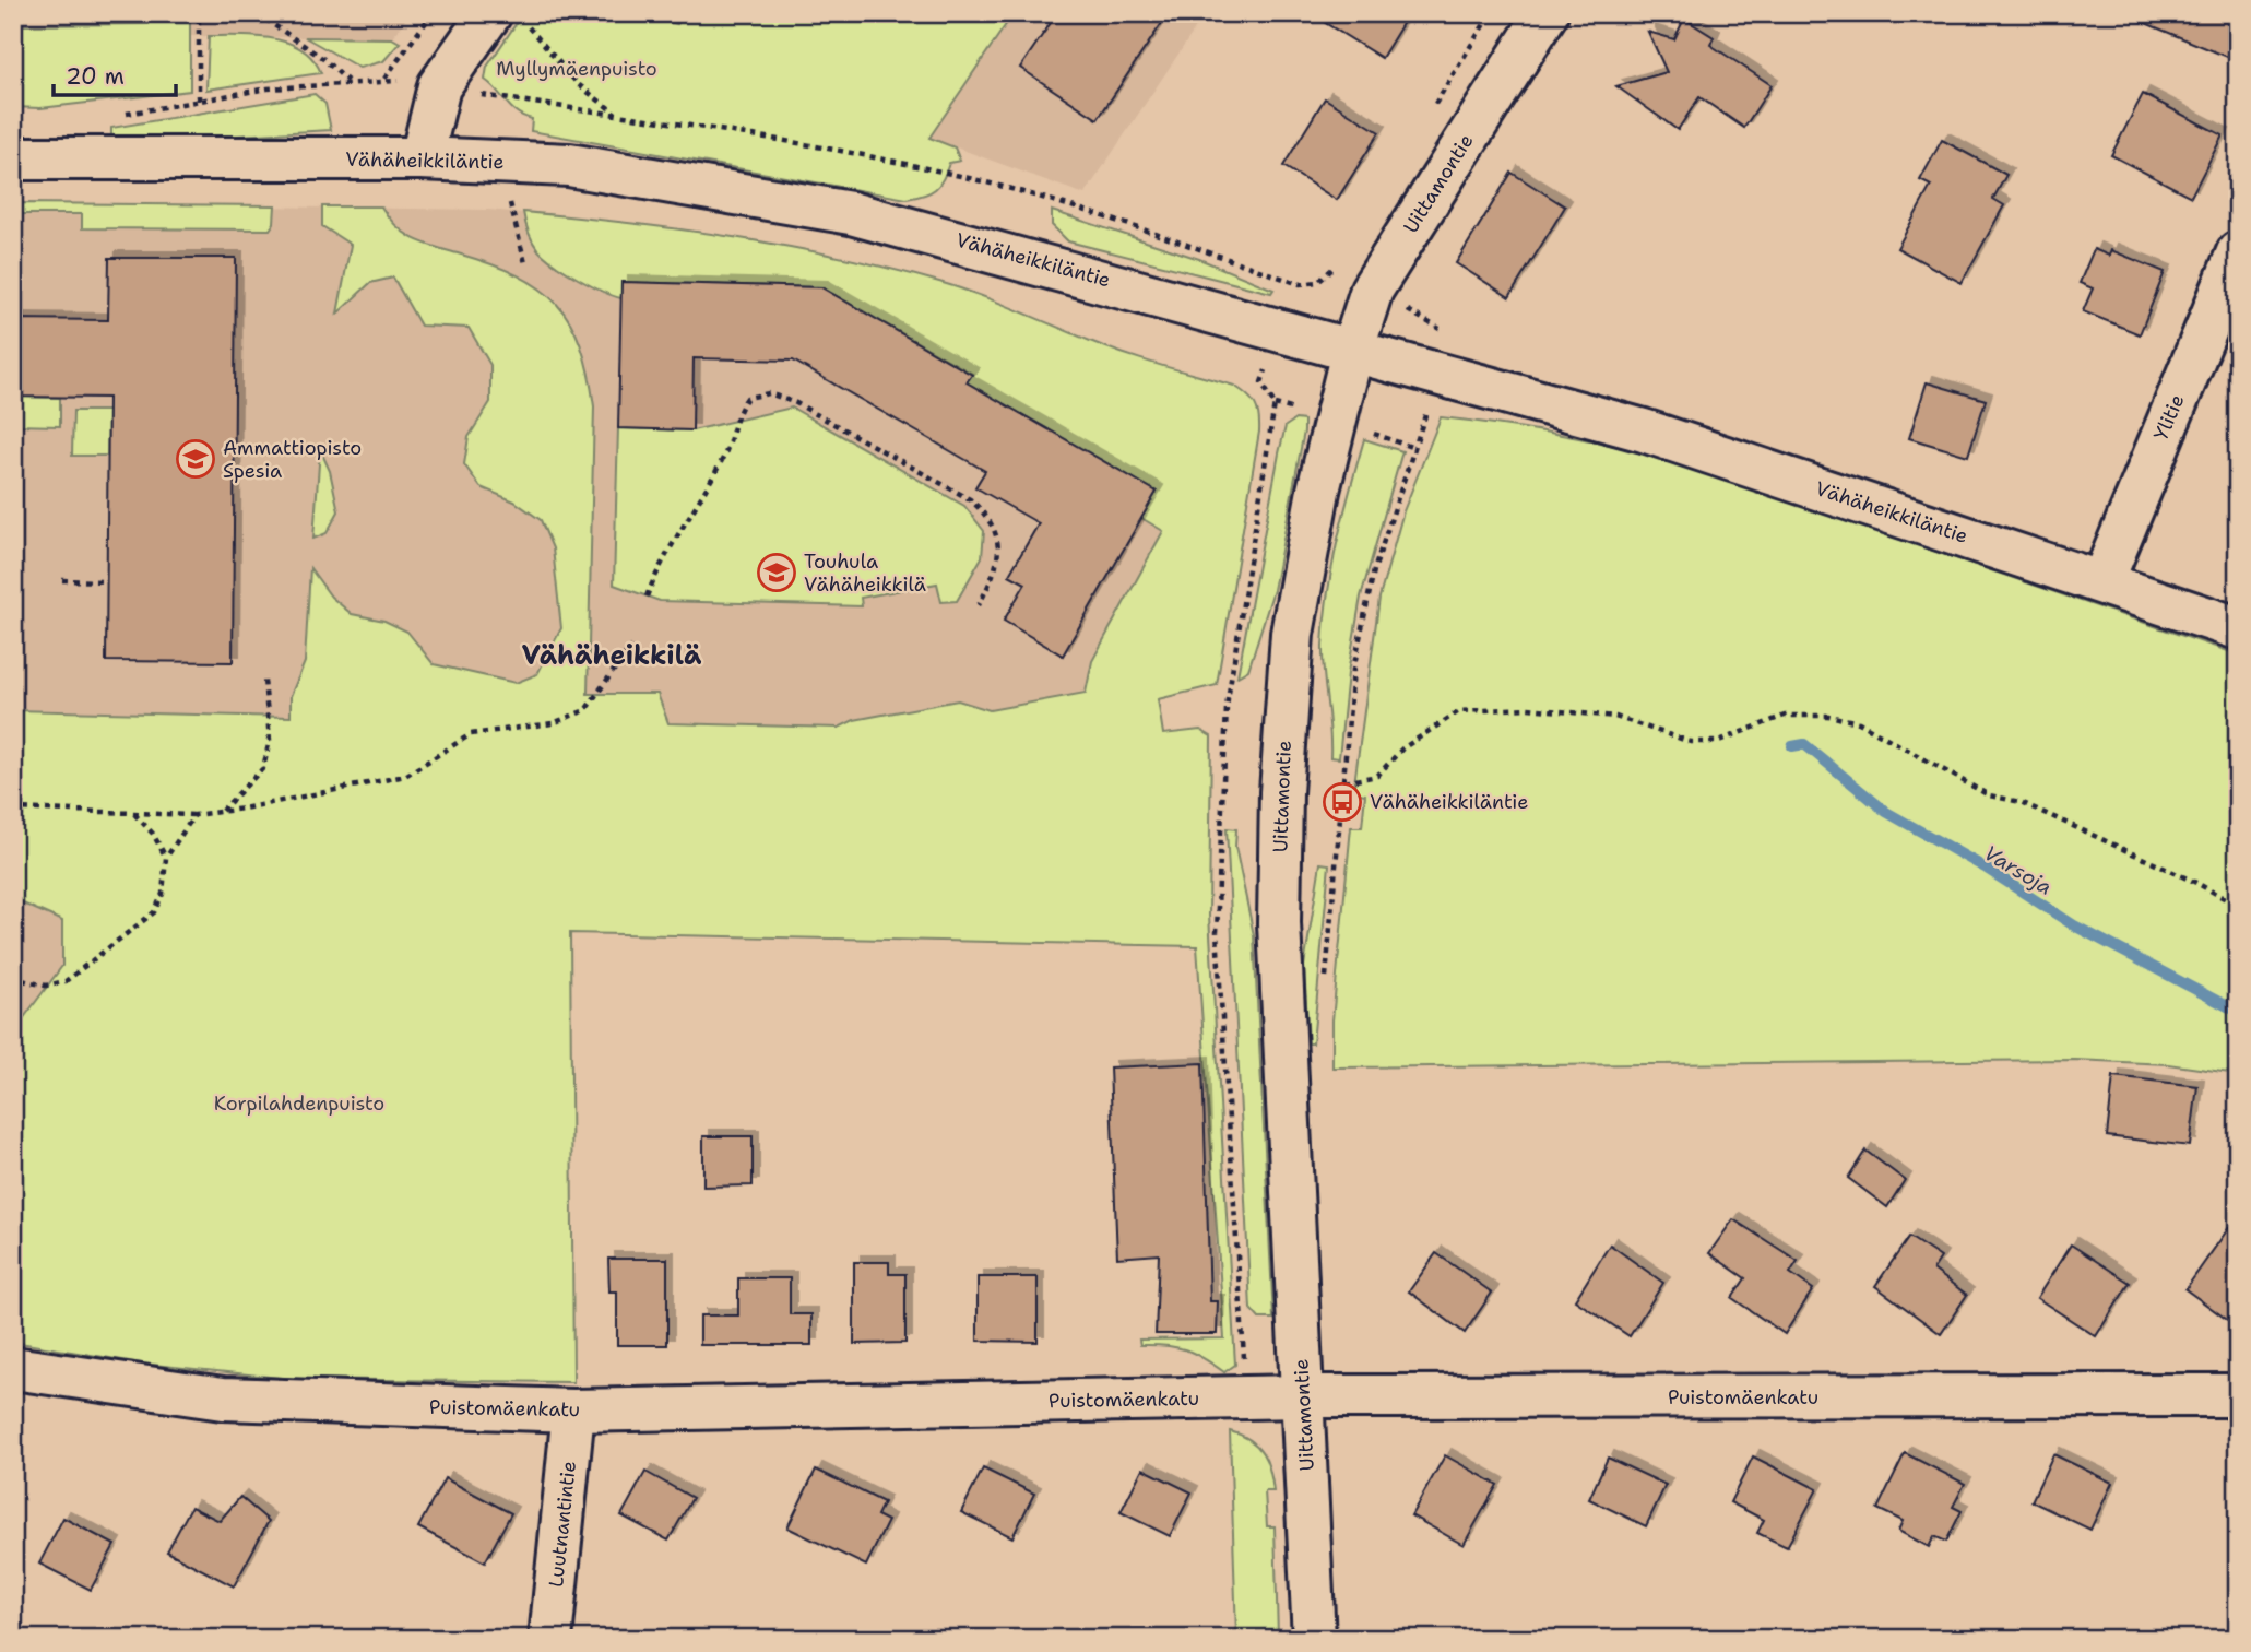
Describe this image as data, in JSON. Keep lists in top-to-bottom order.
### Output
{
  "streets": {
    "street": [
      "Vähäheikkiläntie",
      "Uittamontie",
      "Ylitie",
      "Puistomäenkatu",
      "Luutnantintie"
    ]
  },
  "crossings": [
    ["Vähäheikkiläntie", "Uittamontie"],
    ["Vähäheikkiläntie", "Ylitie"],
    ["Uittamontie", "Puistomäenkatu"],
    ["Puistomäenkatu", "Luutnantintie"]
  ],
  "districts": ["Vähäheikkilä"],
  "water": ["Varsoja"],
  "parks": ["Myllymäenpuisto", "Korpilahdenpuisto"],
  "places": {
    "school or university": ["Ammattiopisto Spesia", "Touhula Vähäheikkilä"],
    "bus stop": ["Vähäheikkiläntie"]
  },
  "scale_bar": "20 m"
}
